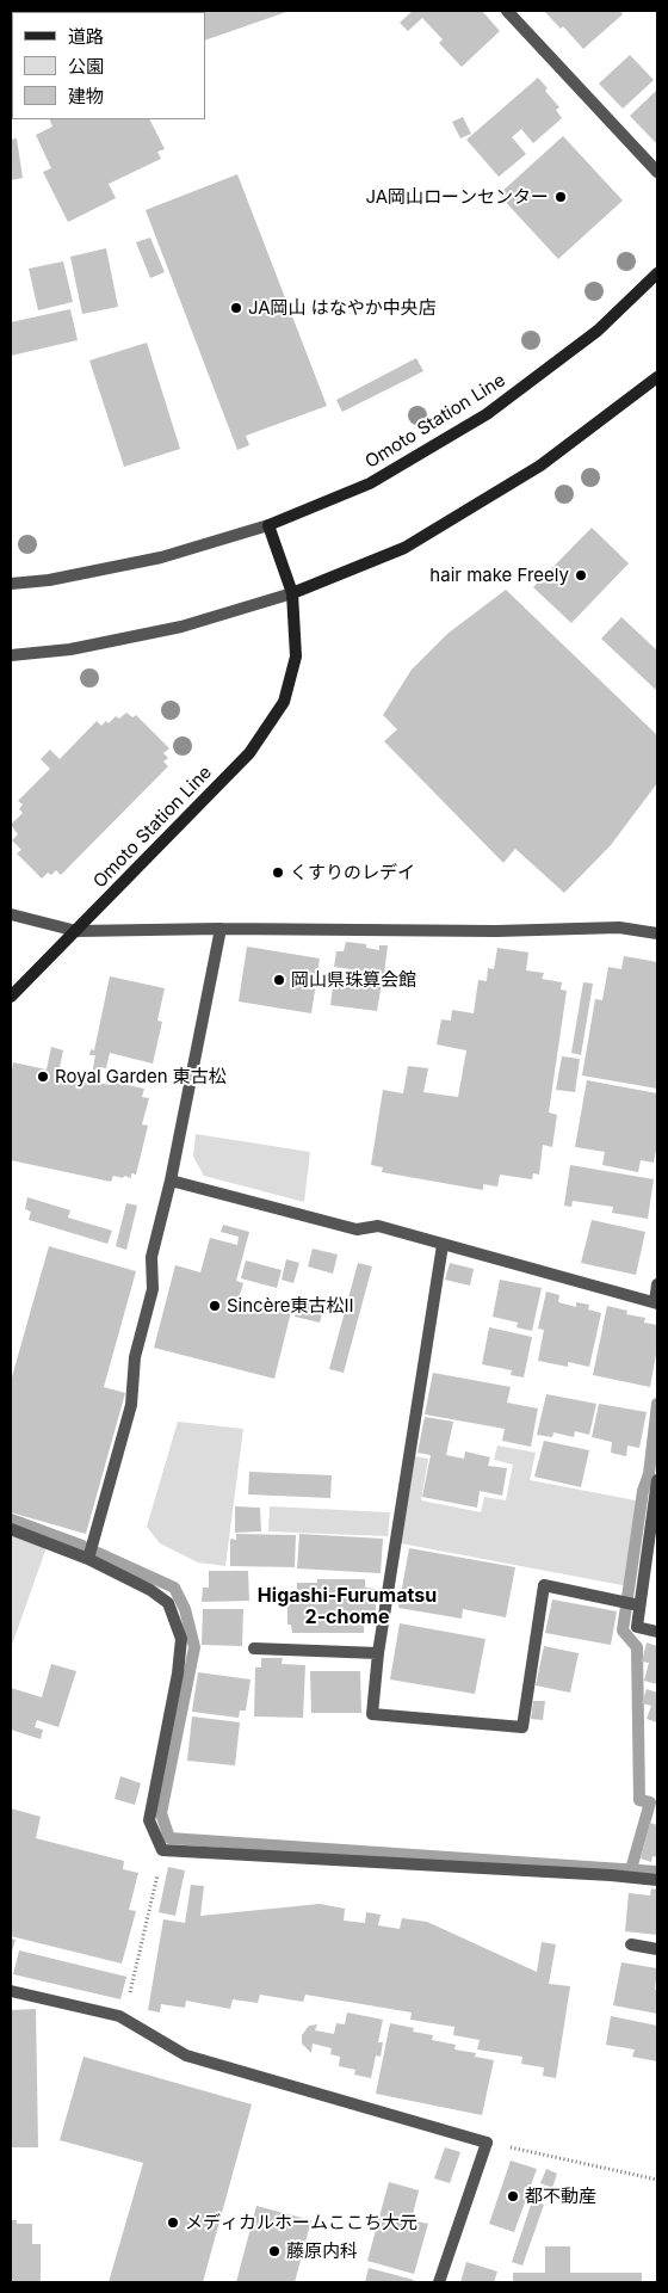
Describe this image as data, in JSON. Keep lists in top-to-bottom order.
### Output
{
  "streets": {
    "main road": ["Omoto Station Line"]
  },
  "districts": ["Higashi-Furumatsu 2-chome"],
  "places": [
    "JA岡山ローンセンター",
    "JA岡山 はなやか中央店",
    "hair make Freely",
    "くすりのレデイ",
    "岡山県珠算会館",
    "Royal Garden 東古松",
    "Sincère東古松Ⅱ",
    "都不動産",
    "メディカルホームここち大元",
    "藤原内科"
  ],
  "legend": ["道路", "公園", "建物"]
}
